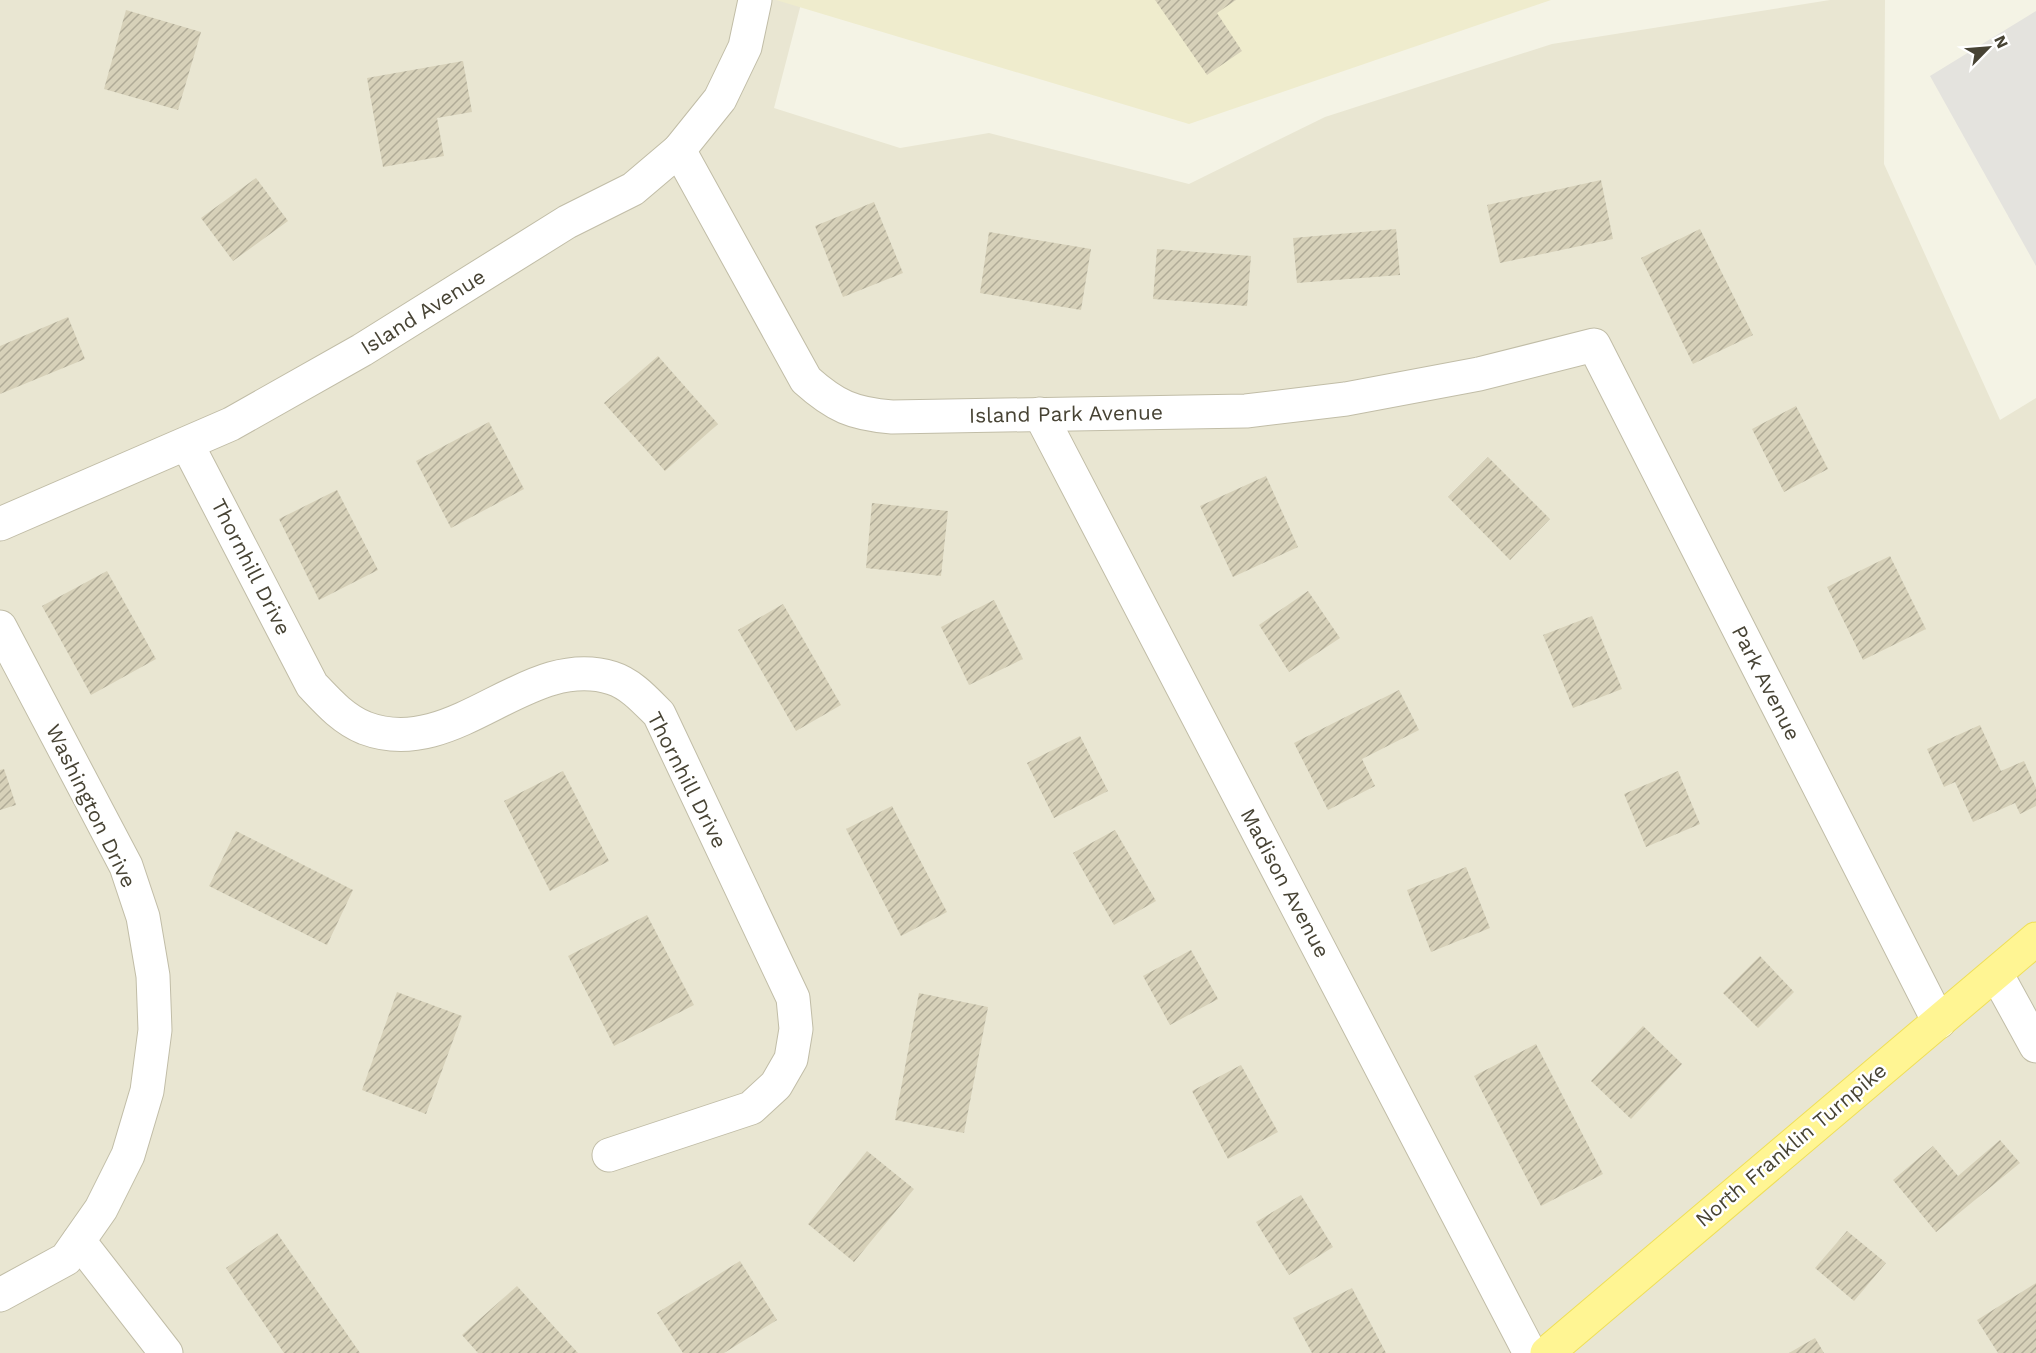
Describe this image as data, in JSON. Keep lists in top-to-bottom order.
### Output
{
  "streets": {
    "main road": ["North Franklin Turnpike"],
    "street": [
      "Island Avenue",
      "Island Park Avenue",
      "Thornhill Drive",
      "Park Avenue",
      "Washington Drive",
      "Madison Avenue"
    ]
  },
  "crossings": [
    ["Island Avenue", "Island Park Avenue"],
    ["Island Avenue", "Thornhill Drive"],
    ["Island Park Avenue", "Park Avenue"],
    ["Island Park Avenue", "Madison Avenue"],
    ["Park Avenue", "North Franklin Turnpike"]
  ],
  "north": "top right"
}
